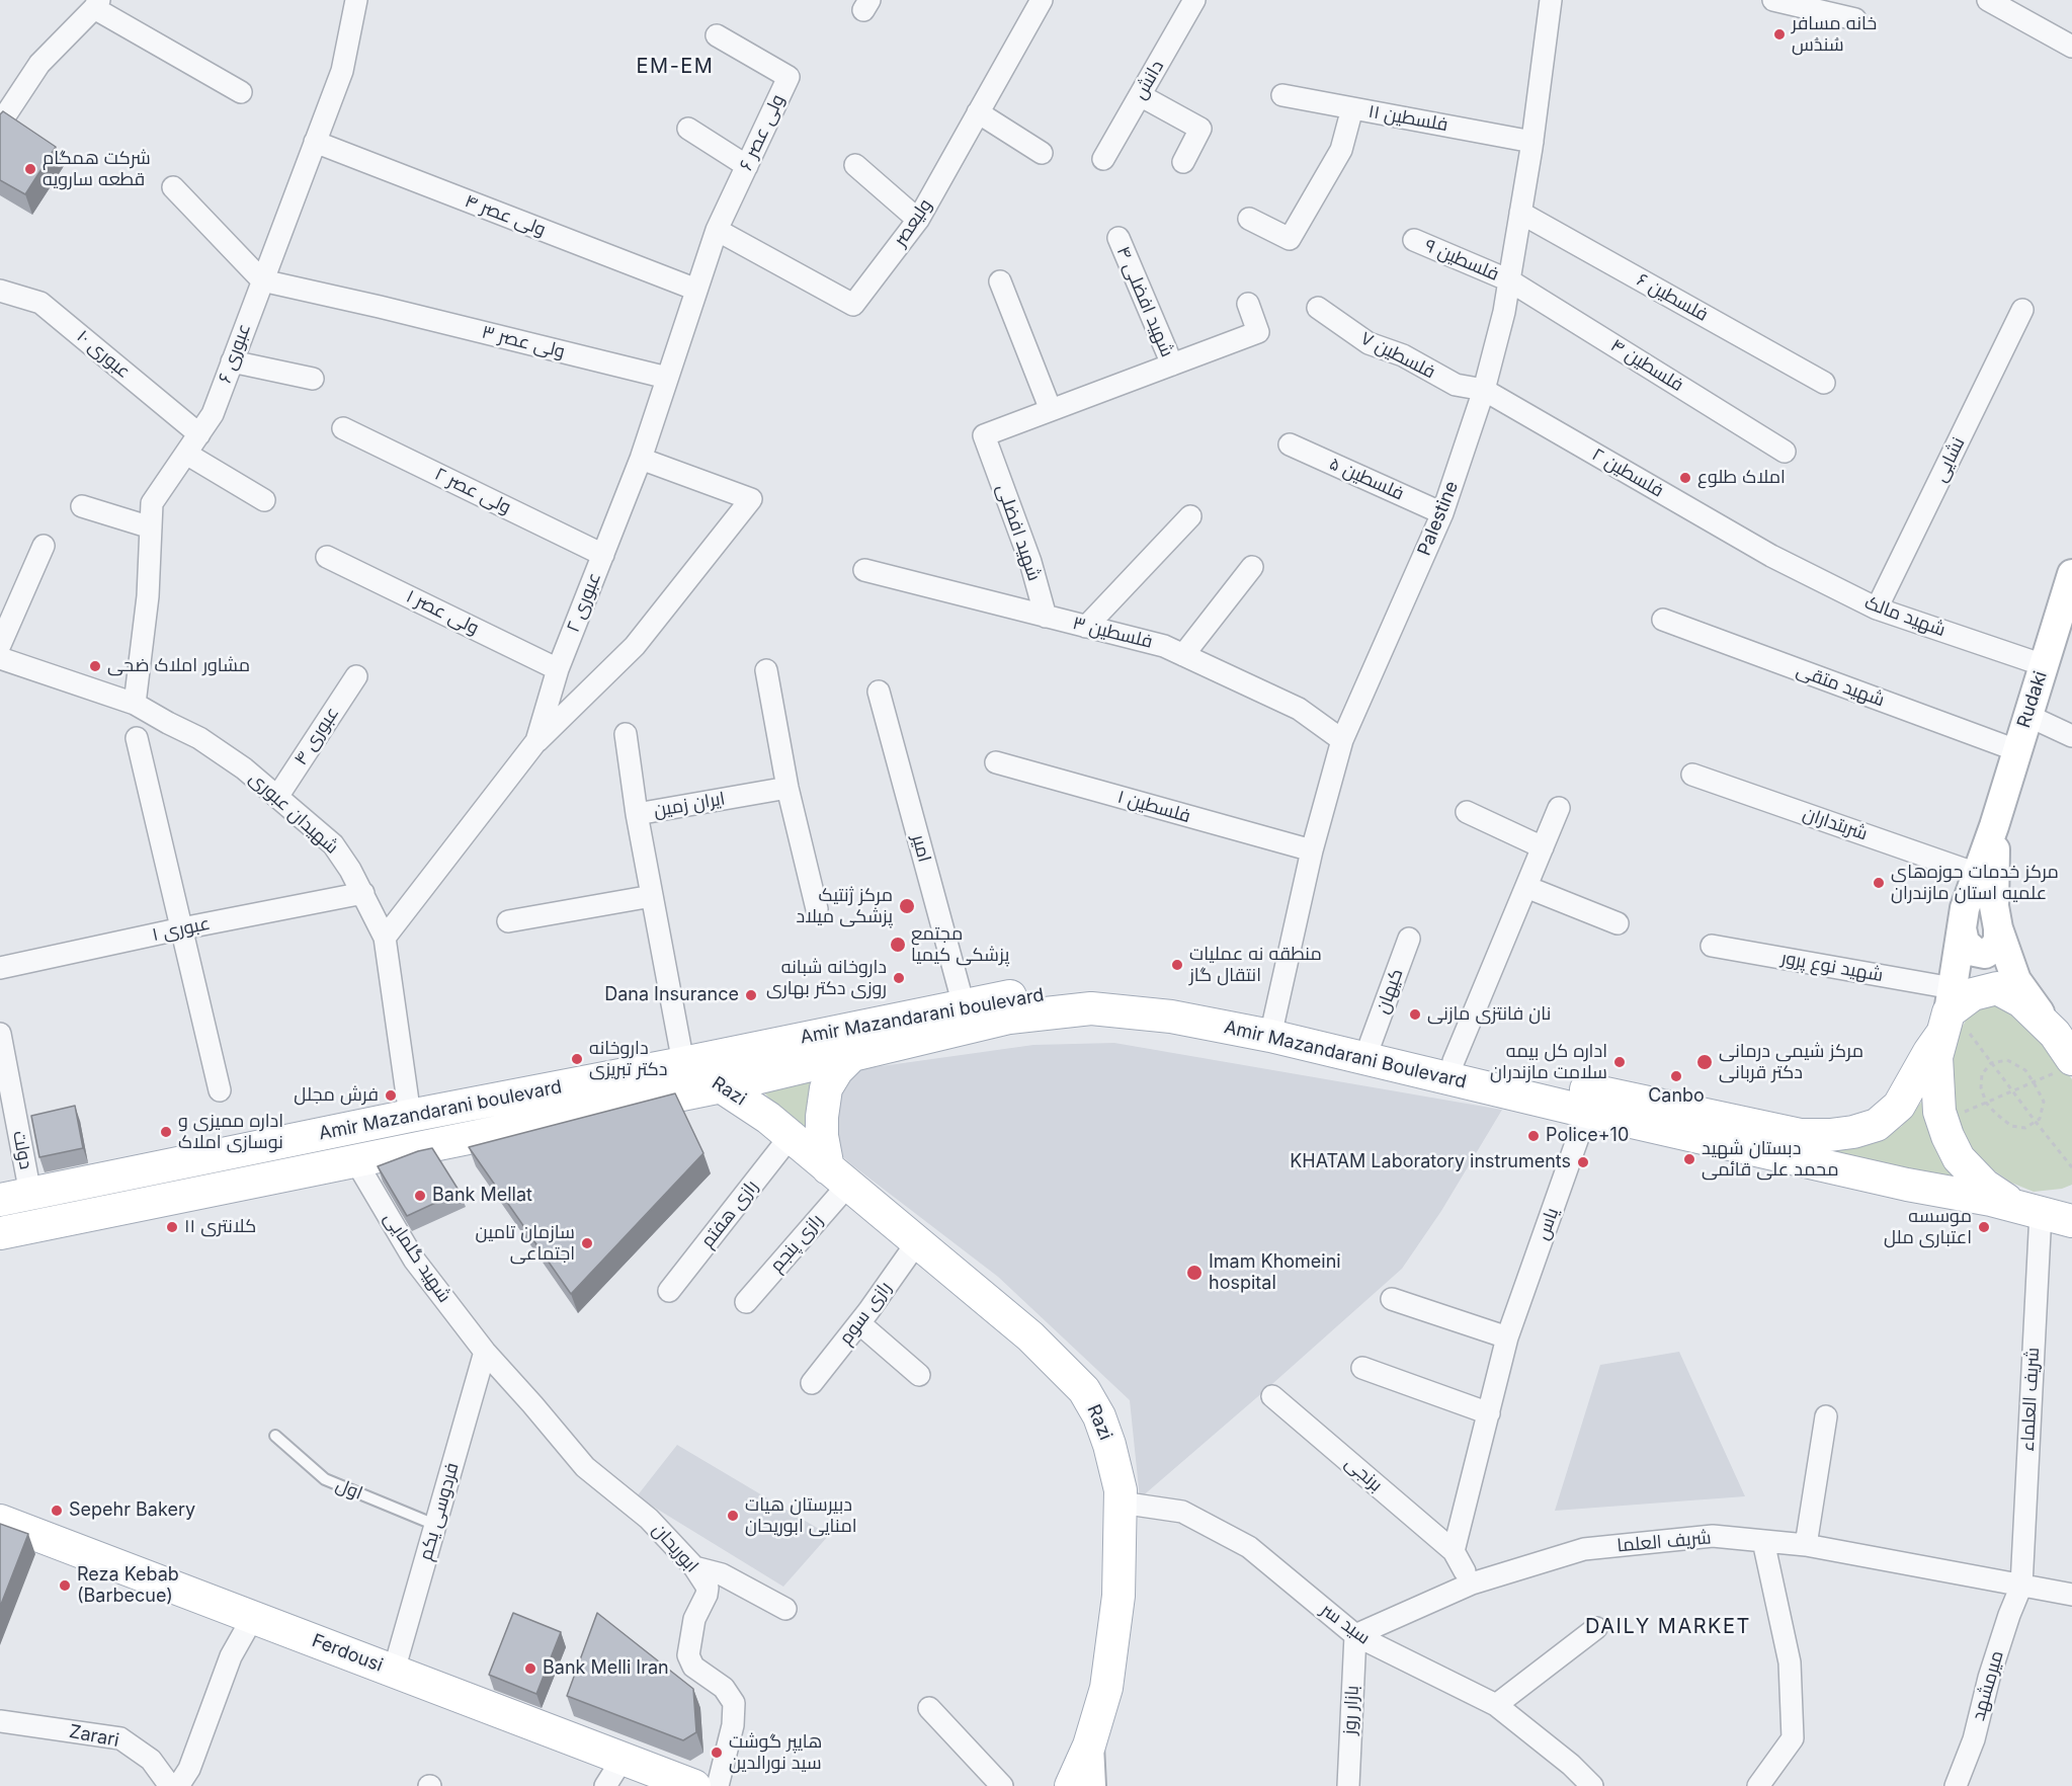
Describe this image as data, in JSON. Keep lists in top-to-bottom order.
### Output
{
  "streets": {
    "main road": [
      "Rudaki",
      "Amir Mazandarani boulevard",
      "Amir Mazandarani Boulevard",
      "Razi",
      "Ferdousi"
    ],
    "street": [
      "دانش",
      "فلسطین ۱۱",
      "ولی عصر ۶",
      "ولی عصر ۴",
      "ولیعصر",
      "فلسطین ۹",
      "فلسطین ۶",
      "شهید افضلی ۴",
      "ولی عصر ۳",
      "عبوری ۶",
      "عبوری ۱۰",
      "فلسطین ۷",
      "فلسطین ۴",
      "نشایی",
      "فلسطین ۲",
      "فلسطین ۵",
      "ولی عصر ۲",
      "Palestine",
      "شهید افضلی",
      "عبوری ۲",
      "ولی عصر ۱",
      "شهید مالک",
      "فلسطین ۳",
      "شهید متقی",
      "عبوری ۴",
      "ایران زمین",
      "فلسطین ۱",
      "شهیدان عبوری",
      "شربتداران",
      "امیر",
      "عبوری ۱",
      "شهید نوع پرور",
      "کیهان",
      "دولت",
      "رازی هفتم",
      "یاس",
      "رازی پنجم",
      "شهید گلمایی",
      "رازی سوم",
      "شریف العلماء",
      "برنجی",
      "فردوسی یکم",
      "شریف العلما",
      "ابوریحان",
      "سید سر",
      "میرمشهد",
      "بازار روز",
      "Zarari"
    ],
    "lane": ["اول"]
  },
  "crossings": [
    ["فلسطین ۱۱", "Palestine"],
    ["ولی عصر ۶", "ولیعصر"],
    ["ولی عصر ۶", "عبوری ۲"],
    ["ولی عصر ۴", "عبوری ۶"],
    ["ولی عصر ۴", "عبوری ۲"],
    ["ولیعصر", "عبوری ۲"],
    ["فلسطین ۹", "فلسطین ۴"],
    ["فلسطین ۹", "Palestine"],
    ["فلسطین ۶", "Palestine"],
    ["ولی عصر ۳", "عبوری ۶"],
    ["ولی عصر ۳", "عبوری ۲"],
    ["عبوری ۶", "عبوری ۱۰"],
    ["عبوری ۶", "شهیدان عبوری"],
    ["فلسطین ۷", "فلسطین ۲"],
    ["فلسطین ۷", "Palestine"],
    ["فلسطین ۴", "Palestine"],
    ["نشایی", "شهید مالک"],
    ["فلسطین ۲", "Palestine"],
    ["فلسطین ۲", "شهید مالک"],
    ["فلسطین ۵", "Palestine"],
    ["ولی عصر ۲", "عبوری ۲"],
    ["Palestine", "فلسطین ۳"],
    ["Palestine", "فلسطین ۱"],
    ["Palestine", "Amir Mazandarani boulevard"],
    ["شهید افضلی", "فلسطین ۳"],
    ["عبوری ۲", "ولی عصر ۱"],
    ["عبوری ۲", "شهیدان عبوری"],
    ["شهید مالک", "Rudaki"],
    ["شهید متقی", "Rudaki"],
    ["Rudaki", "شربتداران"],
    ["Rudaki", "شهید نوع پرور"],
    ["Rudaki", "Amir Mazandarani boulevard"],
    ["عبوری ۴", "شهیدان عبوری"],
    ["ایران زمین", "Amir Mazandarani boulevard"],
    ["ایران زمین", "Razi"],
    ["شهیدان عبوری", "عبوری ۱"],
    ["شهیدان عبوری", "Amir Mazandarani boulevard"],
    ["امیر", "Amir Mazandarani boulevard"],
    ["شهید نوع پرور", "Amir Mazandarani boulevard"],
    ["کیهان", "Amir Mazandarani boulevard"],
    ["Amir Mazandarani boulevard", "Amir Mazandarani Boulevard"],
    ["Amir Mazandarani boulevard", "Razi"],
    ["Amir Mazandarani boulevard", "دولت"],
    ["Amir Mazandarani boulevard", "شهید گلمایی"],
    ["Amir Mazandarani Boulevard", "Razi"],
    ["Amir Mazandarani Boulevard", "یاس"],
    ["Amir Mazandarani Boulevard", "شریف العلماء"],
    ["Razi", "رازی هفتم"],
    ["Razi", "رازی پنجم"],
    ["Razi", "رازی سوم"],
    ["Razi", "سید سر"],
    ["یاس", "برنجی"],
    ["شهید گلمایی", "فردوسی یکم"],
    ["شهید گلمایی", "ابوریحان"],
    ["شریف العلماء", "شریف العلما"],
    ["شریف العلماء", "میرمشهد"],
    ["اول", "فردوسی یکم"],
    ["فردوسی یکم", "ابوریحان"],
    ["فردوسی یکم", "Ferdousi"],
    ["شریف العلما", "سید سر"],
    ["شریف العلما", "میرمشهد"],
    ["شریف العلما", "بازار روز"],
    ["سید سر", "بازار روز"]
  ],
  "districts": ["EM-EM", "DAILY MARKET"],
  "places": [
    "خانه مسافر سُندُس",
    "شرکت همگام قطعه سارویه",
    "املاک طلوع",
    "مشاور املاک ضحی",
    "مرکز خدمات حوزه‌های علمیه استان مازندران",
    "مرکز ژنتیک پزشکی میلاد",
    "مجتمع پزشکی کیمیا",
    "منطقه نه عملیات انتقال گاز",
    "داروخانه شبانه روزی دکتر بهاری",
    "Dana Insurance",
    "نان فانتزی مازنی",
    "داروخانه دکتر تبریزی",
    "اداره کل بیمه سلامت مازندران",
    "مرکز شیمی درمانی دکتر قربانی",
    "Canbo",
    "فرش مجلل",
    "اداره ممیزی و نوسازی املاک",
    "Police+10",
    "دبستان شهید محمد علی قائمی",
    "KHATAM Laboratory instruments",
    "Bank Mellat",
    "کلانتری ۱۱",
    "موسسه اعتباری ملل",
    "سازمان تامین اجتماعی",
    "Imam Khomeini hospital",
    "Sepehr Bakery",
    "دبیرستان هیات امنایی ابوریحان",
    "Reza Kebab (Barbecue)",
    "Bank Melli Iran",
    "هایپر گوشت سید نورالدین"
  ]
}
